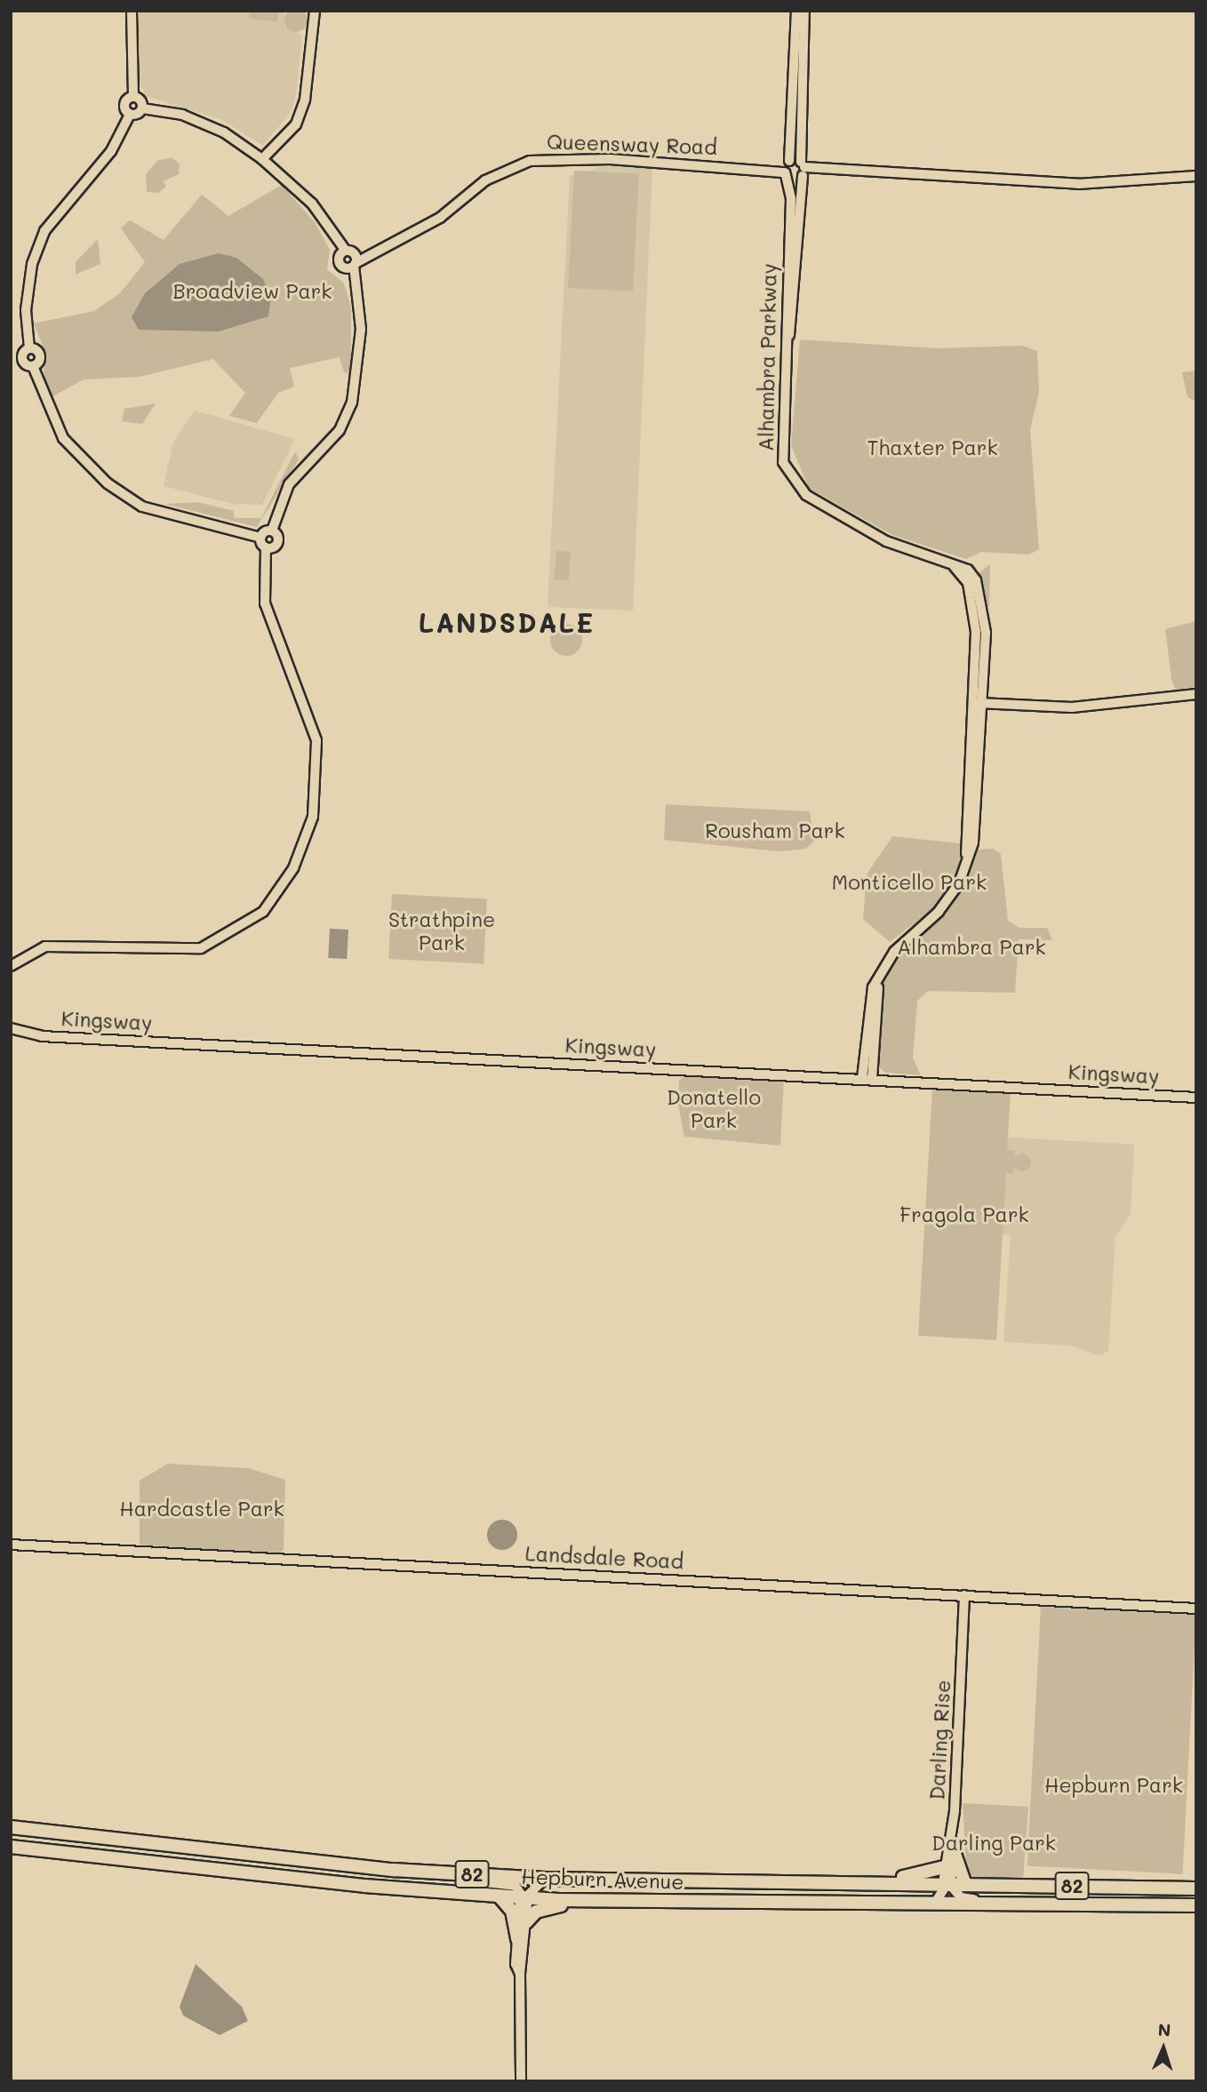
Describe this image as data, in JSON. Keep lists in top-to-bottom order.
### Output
{
  "streets": {
    "main road": ["82", "Hepburn Avenue"],
    "street": [
      "Queensway Road",
      "Alhambra Parkway",
      "Kingsway",
      "Landsdale Road",
      "Darling Rise"
    ]
  },
  "crossings": [
    ["Queensway Road", "Alhambra Parkway"],
    ["Alhambra Parkway", "Kingsway"],
    ["Landsdale Road", "Darling Rise"],
    ["Darling Rise", "Hepburn Avenue"]
  ],
  "districts": ["LANDSDALE"],
  "parks": [
    "Broadview Park",
    "Thaxter Park",
    "Rousham Park",
    "Monticello Park",
    "Strathpine Park",
    "Alhambra Park",
    "Donatello Park",
    "Fragola Park",
    "Hardcastle Park",
    "Hepburn Park",
    "Darling Park"
  ],
  "north": "top"
}
